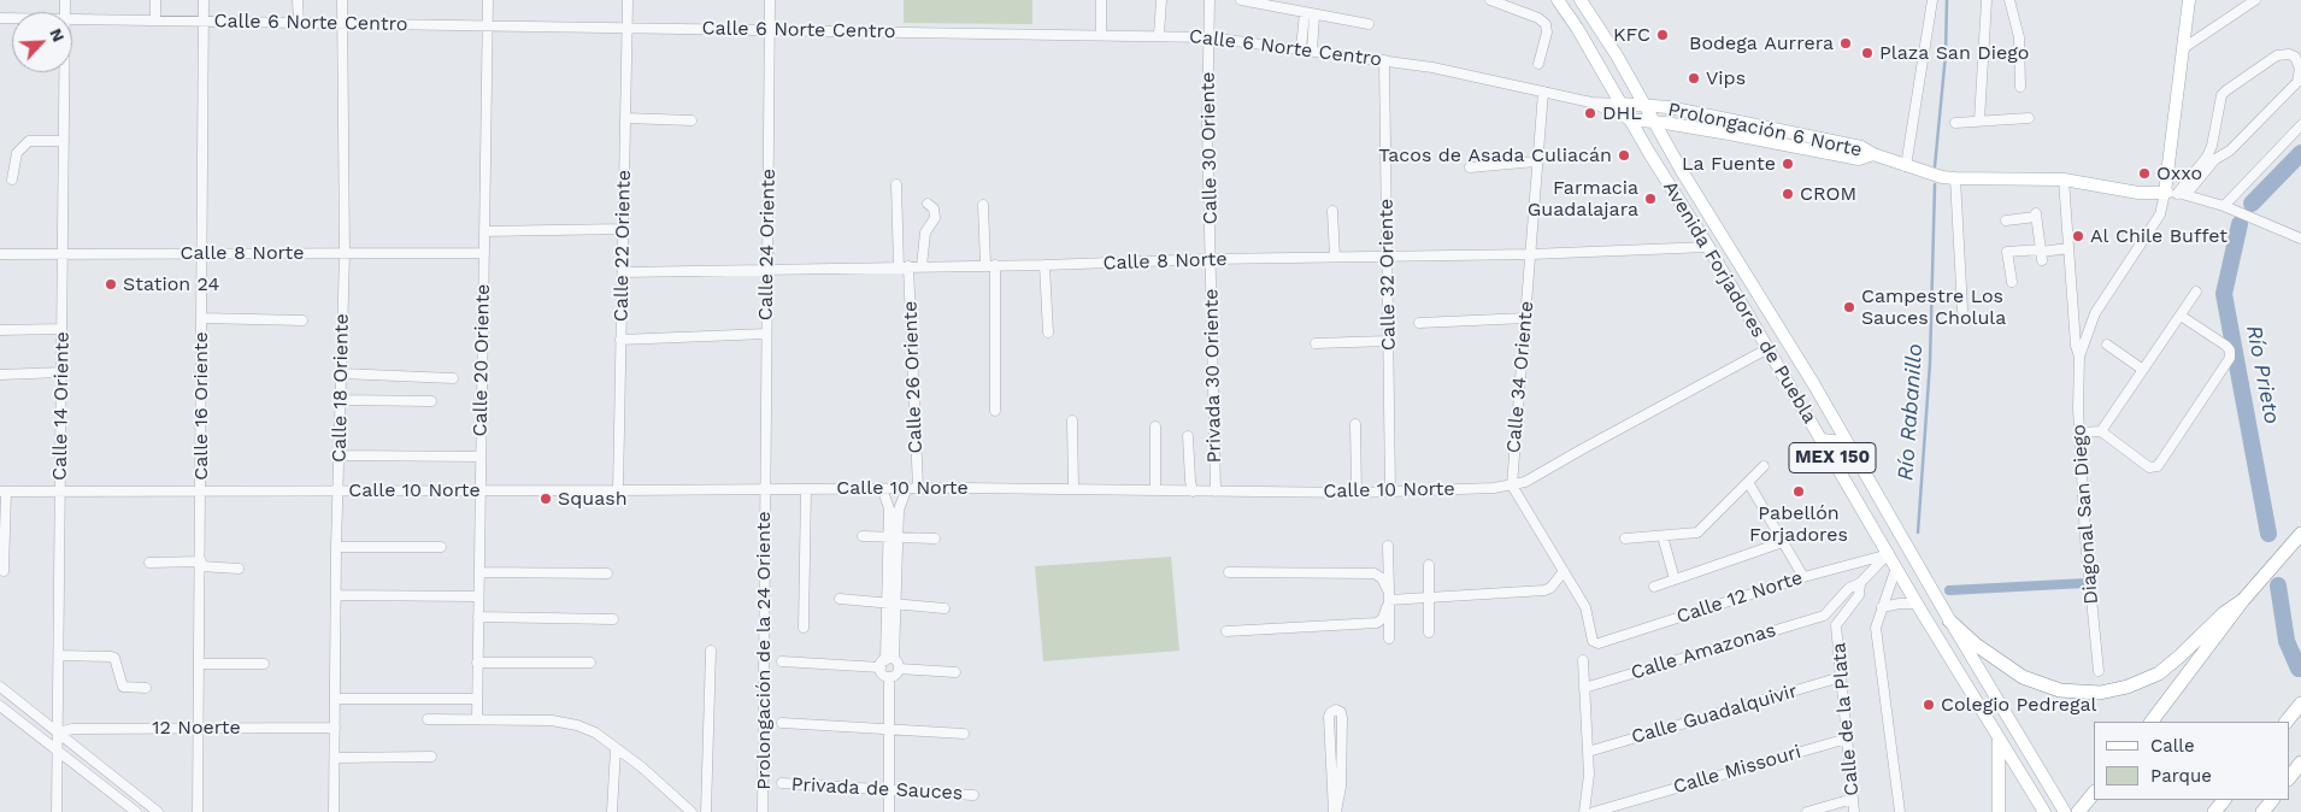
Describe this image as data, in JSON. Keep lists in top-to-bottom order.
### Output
{
  "streets": {
    "main road": ["Prolongación 6 Norte", "Avenida Forjadores de Puebla", "MEX 150"],
    "street": [
      "Calle 6 Norte Centro",
      "Calle 30 Oriente",
      "Calle 24 Oriente",
      "Calle 22 Oriente",
      "Calle 8 Norte",
      "Calle 32 Oriente",
      "Calle 20 Oriente",
      "Privada 30 Oriente",
      "Calle 26 Oriente",
      "Calle 34 Oriente",
      "Calle 18 Oriente",
      "Calle 14 Oriente",
      "Calle 16 Oriente",
      "Calle 10 Norte",
      "Diagonal San Diego",
      "Calle 12 Norte",
      "Prolongación de la 24 Oriente",
      "Calle Amazonas",
      "Calle Guadalquivir",
      "Calle de la Plata",
      "12 Noerte",
      "Calle Missouri",
      "Privada de Sauces"
    ]
  },
  "crossings": [
    ["Calle 6 Norte Centro", "Prolongación 6 Norte"],
    ["Calle 6 Norte Centro", "Calle 30 Oriente"],
    ["Calle 6 Norte Centro", "Calle 24 Oriente"],
    ["Calle 6 Norte Centro", "Calle 22 Oriente"],
    ["Calle 6 Norte Centro", "Calle 32 Oriente"],
    ["Calle 6 Norte Centro", "Avenida Forjadores de Puebla"],
    ["Calle 6 Norte Centro", "Calle 20 Oriente"],
    ["Calle 6 Norte Centro", "Calle 34 Oriente"],
    ["Calle 6 Norte Centro", "Calle 18 Oriente"],
    ["Calle 6 Norte Centro", "Calle 16 Oriente"],
    ["Calle 6 Norte Centro", "MEX 150"],
    ["Prolongación 6 Norte", "Avenida Forjadores de Puebla"],
    ["Prolongación 6 Norte", "MEX 150"],
    ["Prolongación 6 Norte", "Diagonal San Diego"],
    ["Calle 30 Oriente", "Calle 8 Norte"],
    ["Calle 30 Oriente", "Privada 30 Oriente"],
    ["Calle 24 Oriente", "Calle 8 Norte"],
    ["Calle 24 Oriente", "Calle 10 Norte"],
    ["Calle 24 Oriente", "Prolongación de la 24 Oriente"],
    ["Calle 22 Oriente", "Calle 8 Norte"],
    ["Calle 22 Oriente", "Calle 10 Norte"],
    ["Calle 8 Norte", "Calle 32 Oriente"],
    ["Calle 8 Norte", "Avenida Forjadores de Puebla"],
    ["Calle 8 Norte", "Calle 20 Oriente"],
    ["Calle 8 Norte", "Privada 30 Oriente"],
    ["Calle 8 Norte", "Calle 26 Oriente"],
    ["Calle 8 Norte", "Calle 34 Oriente"],
    ["Calle 8 Norte", "Calle 18 Oriente"],
    ["Calle 8 Norte", "Calle 14 Oriente"],
    ["Calle 8 Norte", "Calle 16 Oriente"],
    ["Calle 32 Oriente", "Calle 10 Norte"],
    ["Avenida Forjadores de Puebla", "MEX 150"],
    ["Avenida Forjadores de Puebla", "Calle 10 Norte"],
    ["Avenida Forjadores de Puebla", "Calle 12 Norte"],
    ["Calle 20 Oriente", "Calle 10 Norte"],
    ["Privada 30 Oriente", "Calle 10 Norte"],
    ["Calle 26 Oriente", "Calle 10 Norte"],
    ["Calle 34 Oriente", "Calle 10 Norte"],
    ["Calle 18 Oriente", "Calle 10 Norte"],
    ["Calle 18 Oriente", "12 Noerte"],
    ["Calle 14 Oriente", "Calle 10 Norte"],
    ["Calle 14 Oriente", "12 Noerte"],
    ["Calle 16 Oriente", "Calle 10 Norte"],
    ["Calle 16 Oriente", "12 Noerte"],
    ["Calle 10 Norte", "Prolongación de la 24 Oriente"],
    ["Calle Guadalquivir", "Calle de la Plata"],
    ["Calle de la Plata", "Calle Missouri"]
  ],
  "water": ["Río Prieto", "Río Rabanillo"],
  "places": [
    "KFC",
    "Bodega Aurrera",
    "Plaza San Diego",
    "Vips",
    "DHL",
    "Tacos de Asada Culiacán",
    "La Fuente",
    "Oxxo",
    "CROM",
    "Farmacia Guadalajara",
    "Al Chile Buffet",
    "Station 24",
    "Campestre Los Sauces Cholula",
    "Pabellón Forjadores",
    "Squash",
    "Colegio Pedregal"
  ],
  "legend": ["Calle", "Parque"],
  "north": "top right"
}
